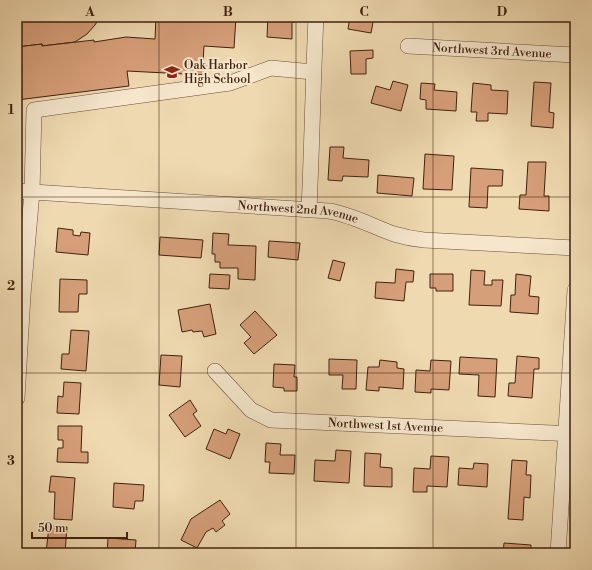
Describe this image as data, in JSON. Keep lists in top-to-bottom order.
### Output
{
  "streets": {
    "street": ["Northwest 3rd Avenue", "Northwest 2nd Avenue", "Northwest 1st Avenue"]
  },
  "places": {
    "school or university": ["Oak Harbor High School"]
  },
  "scale_bar": "50 m",
  "grid": {
    "columns": [
      "A",
      "B",
      "C",
      "D"
    ],
    "rows": ["1", "2", "3"]
  }
}
